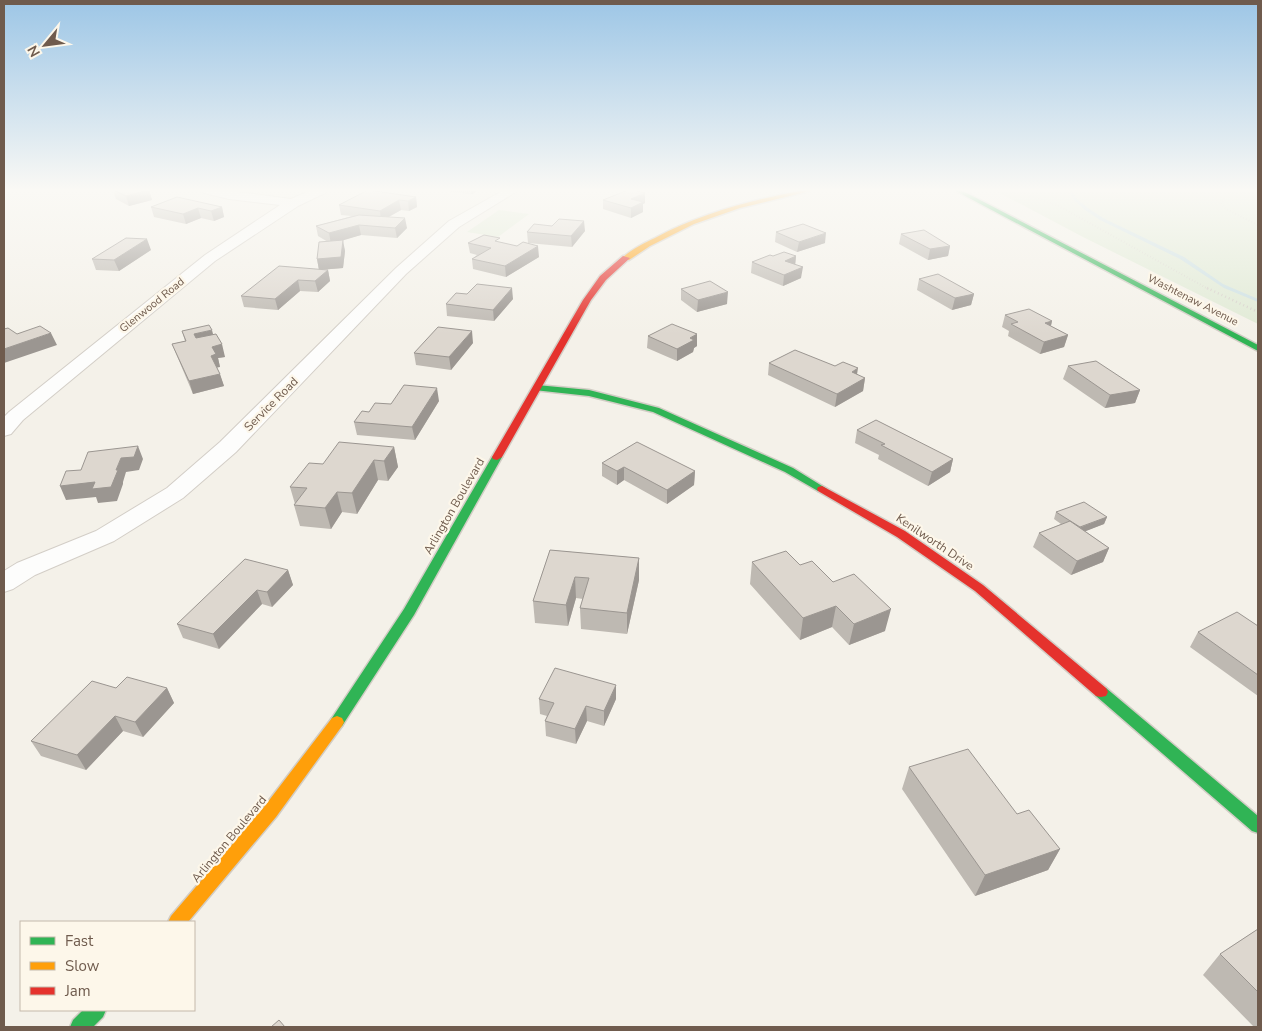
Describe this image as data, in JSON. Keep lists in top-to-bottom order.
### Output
{
  "streets": {
    "street": [
      "Washtenaw Avenue",
      "Glenwood Road",
      "Service Road",
      "Arlington Boulevard",
      "Kenilworth Drive"
    ]
  },
  "crossings": [
    ["Arlington Boulevard", "Kenilworth Drive"]
  ],
  "legend": ["Fast", "Slow", "Jam"],
  "north": "bottom left"
}
